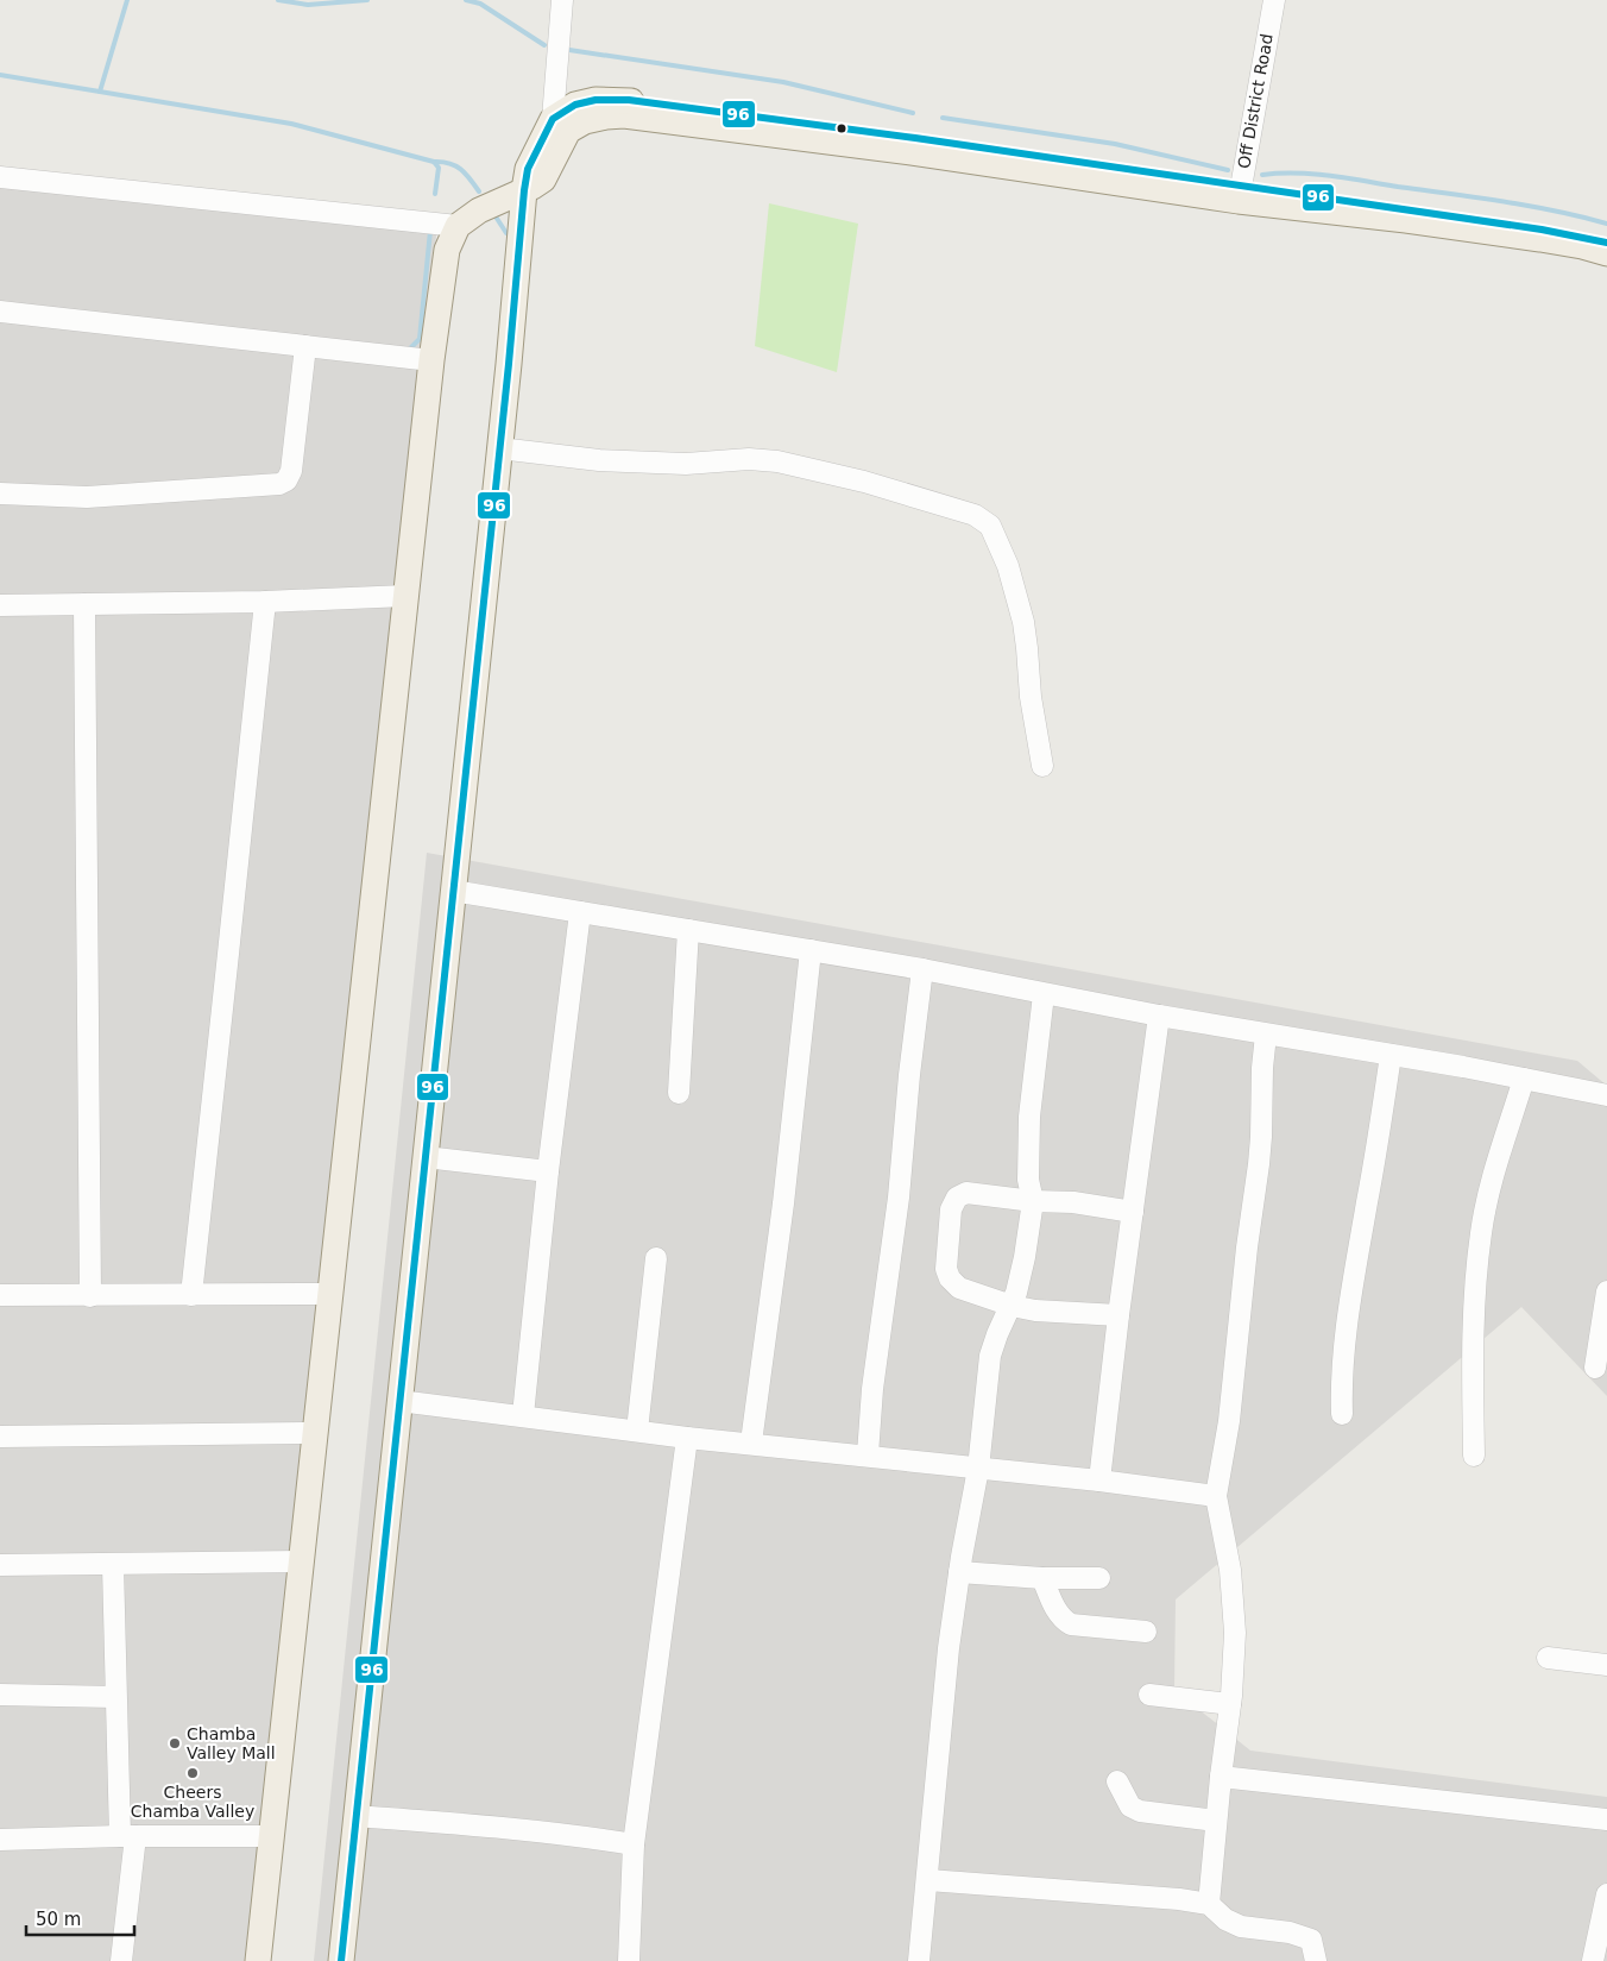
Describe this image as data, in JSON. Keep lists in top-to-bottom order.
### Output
{
  "streets": {
    "street": ["Off District Road"]
  },
  "places": ["Chamba Valley Mall", "Cheers Chamba Valley"],
  "lines": ["transit line 96"],
  "scale_bar": "50 m"
}
